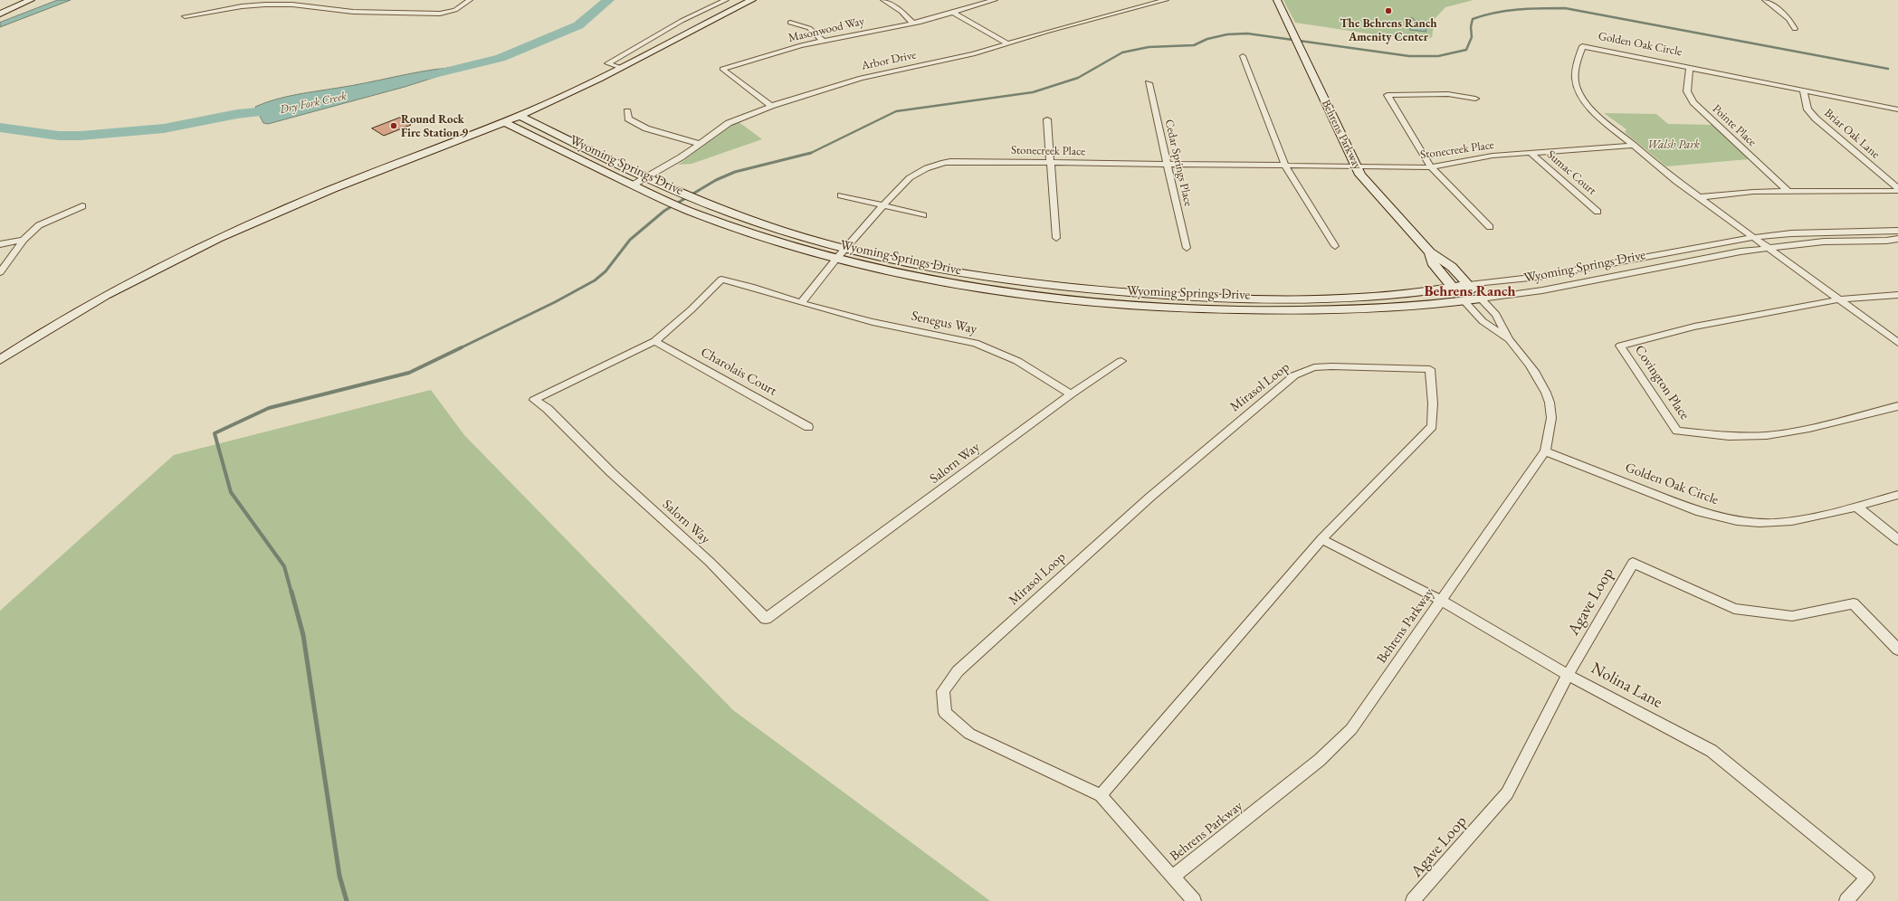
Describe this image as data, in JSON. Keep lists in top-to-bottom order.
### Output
{
  "streets": {
    "street": [
      "Masonwood Way",
      "Golden Oak Circle",
      "Arbor Drive",
      "Pointe Place",
      "Briar Oak Lane",
      "Behrens Parkway",
      "Stonecreek Place",
      "Cedar Springs Place",
      "Wyoming Springs Drive",
      "Sumac Court",
      "Senegus Way",
      "Charolais Court",
      "Covington Place",
      "Mirasol Loop",
      "Salorn Way",
      "Agave Loop",
      "Nolina Lane"
    ]
  },
  "crossings": [
    ["Masonwood Way", "Arbor Drive"],
    ["Golden Oak Circle", "Pointe Place"],
    ["Golden Oak Circle", "Briar Oak Lane"],
    ["Golden Oak Circle", "Behrens Parkway"],
    ["Golden Oak Circle", "Stonecreek Place"],
    ["Golden Oak Circle", "Wyoming Springs Drive"],
    ["Golden Oak Circle", "Covington Place"],
    ["Arbor Drive", "Wyoming Springs Drive"],
    ["Behrens Parkway", "Stonecreek Place"],
    ["Behrens Parkway", "Wyoming Springs Drive"],
    ["Behrens Parkway", "Mirasol Loop"],
    ["Behrens Parkway", "Nolina Lane"],
    ["Stonecreek Place", "Cedar Springs Place"],
    ["Stonecreek Place", "Wyoming Springs Drive"],
    ["Stonecreek Place", "Sumac Court"],
    ["Senegus Way", "Salorn Way"],
    ["Charolais Court", "Salorn Way"],
    ["Mirasol Loop", "Nolina Lane"],
    ["Agave Loop", "Nolina Lane"]
  ],
  "districts": ["Behrens Ranch"],
  "water": ["Dry Fork Creek"],
  "parks": ["Walsh Park"],
  "places": ["The Behrens Ranch Amenity Center", "Round Rock Fire Station 9"]
}
